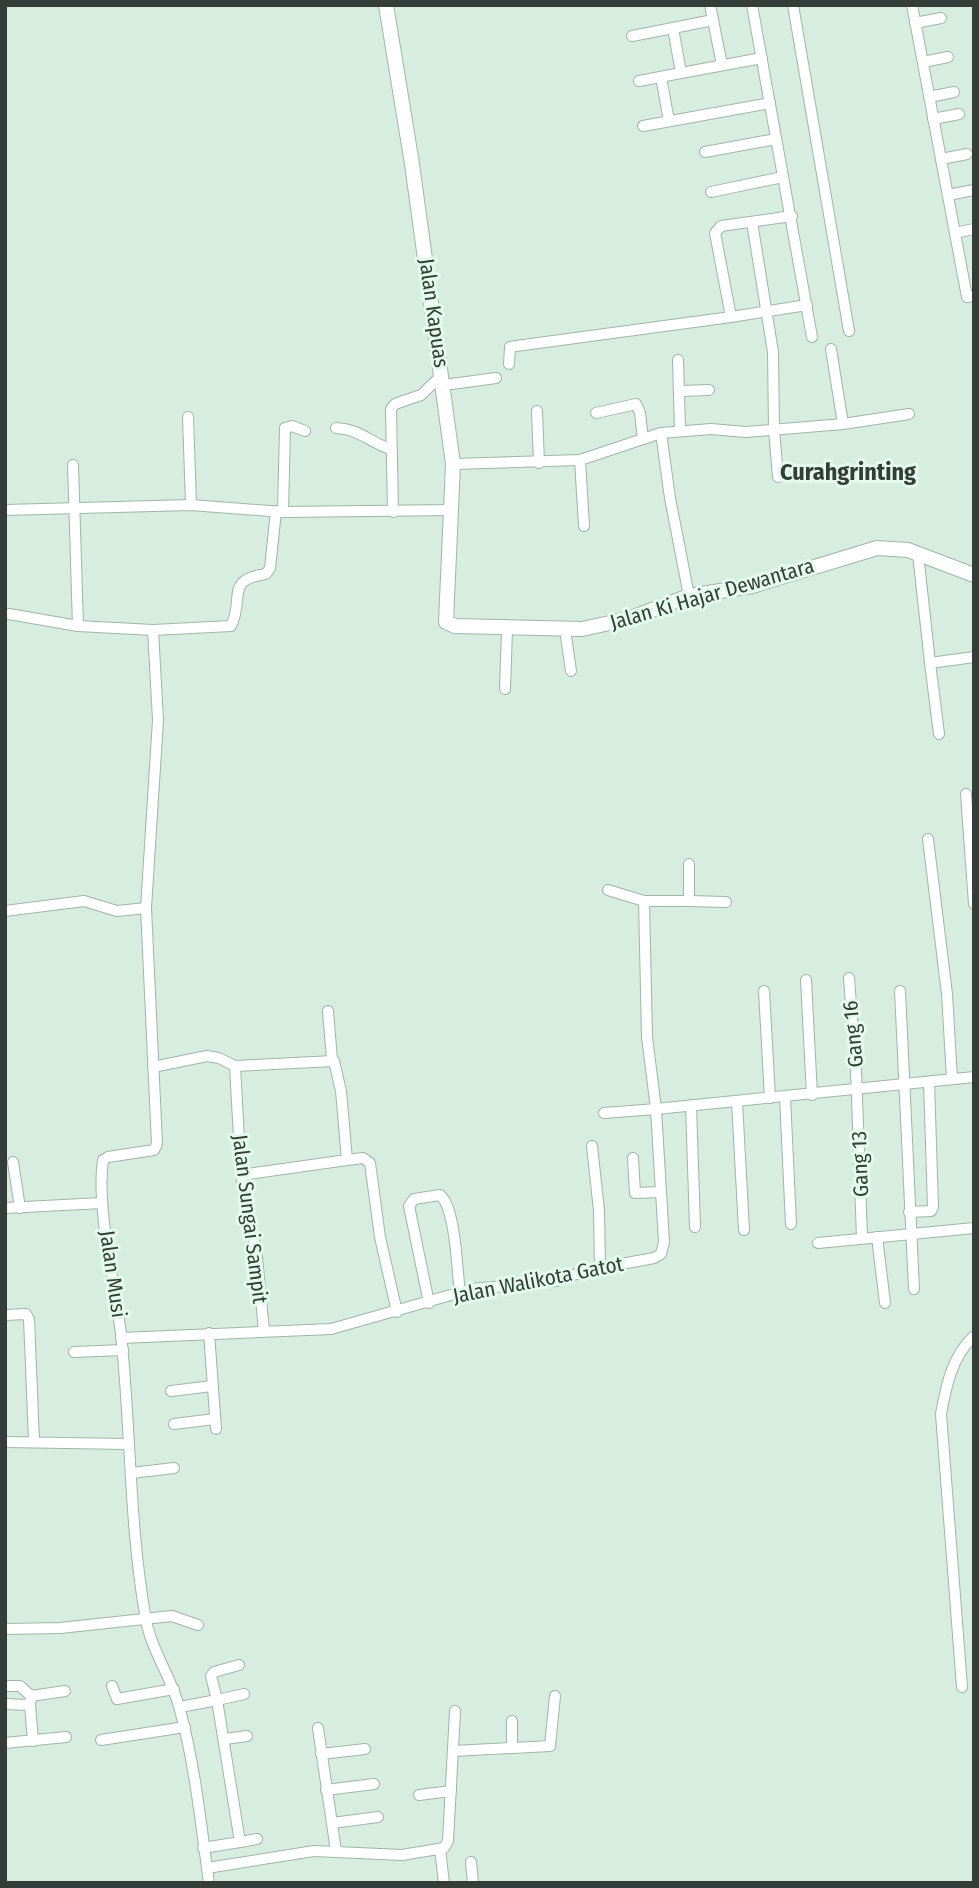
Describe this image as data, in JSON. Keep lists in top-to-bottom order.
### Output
{
  "streets": {
    "main road": ["Jalan Kapuas", "Jalan Ki Hajar Dewantara"],
    "street": [
      "Gang 16",
      "Gang 13",
      "Jalan Sungai Sampit",
      "Jalan Musi",
      "Jalan Walikota Gatot"
    ]
  },
  "crossings": [
    ["Jalan Kapuas", "Jalan Ki Hajar Dewantara"],
    ["Gang 16", "Gang 13"],
    ["Jalan Sungai Sampit", "Jalan Walikota Gatot"],
    ["Jalan Musi", "Jalan Walikota Gatot"]
  ],
  "districts": ["Curahgrinting"]
}
